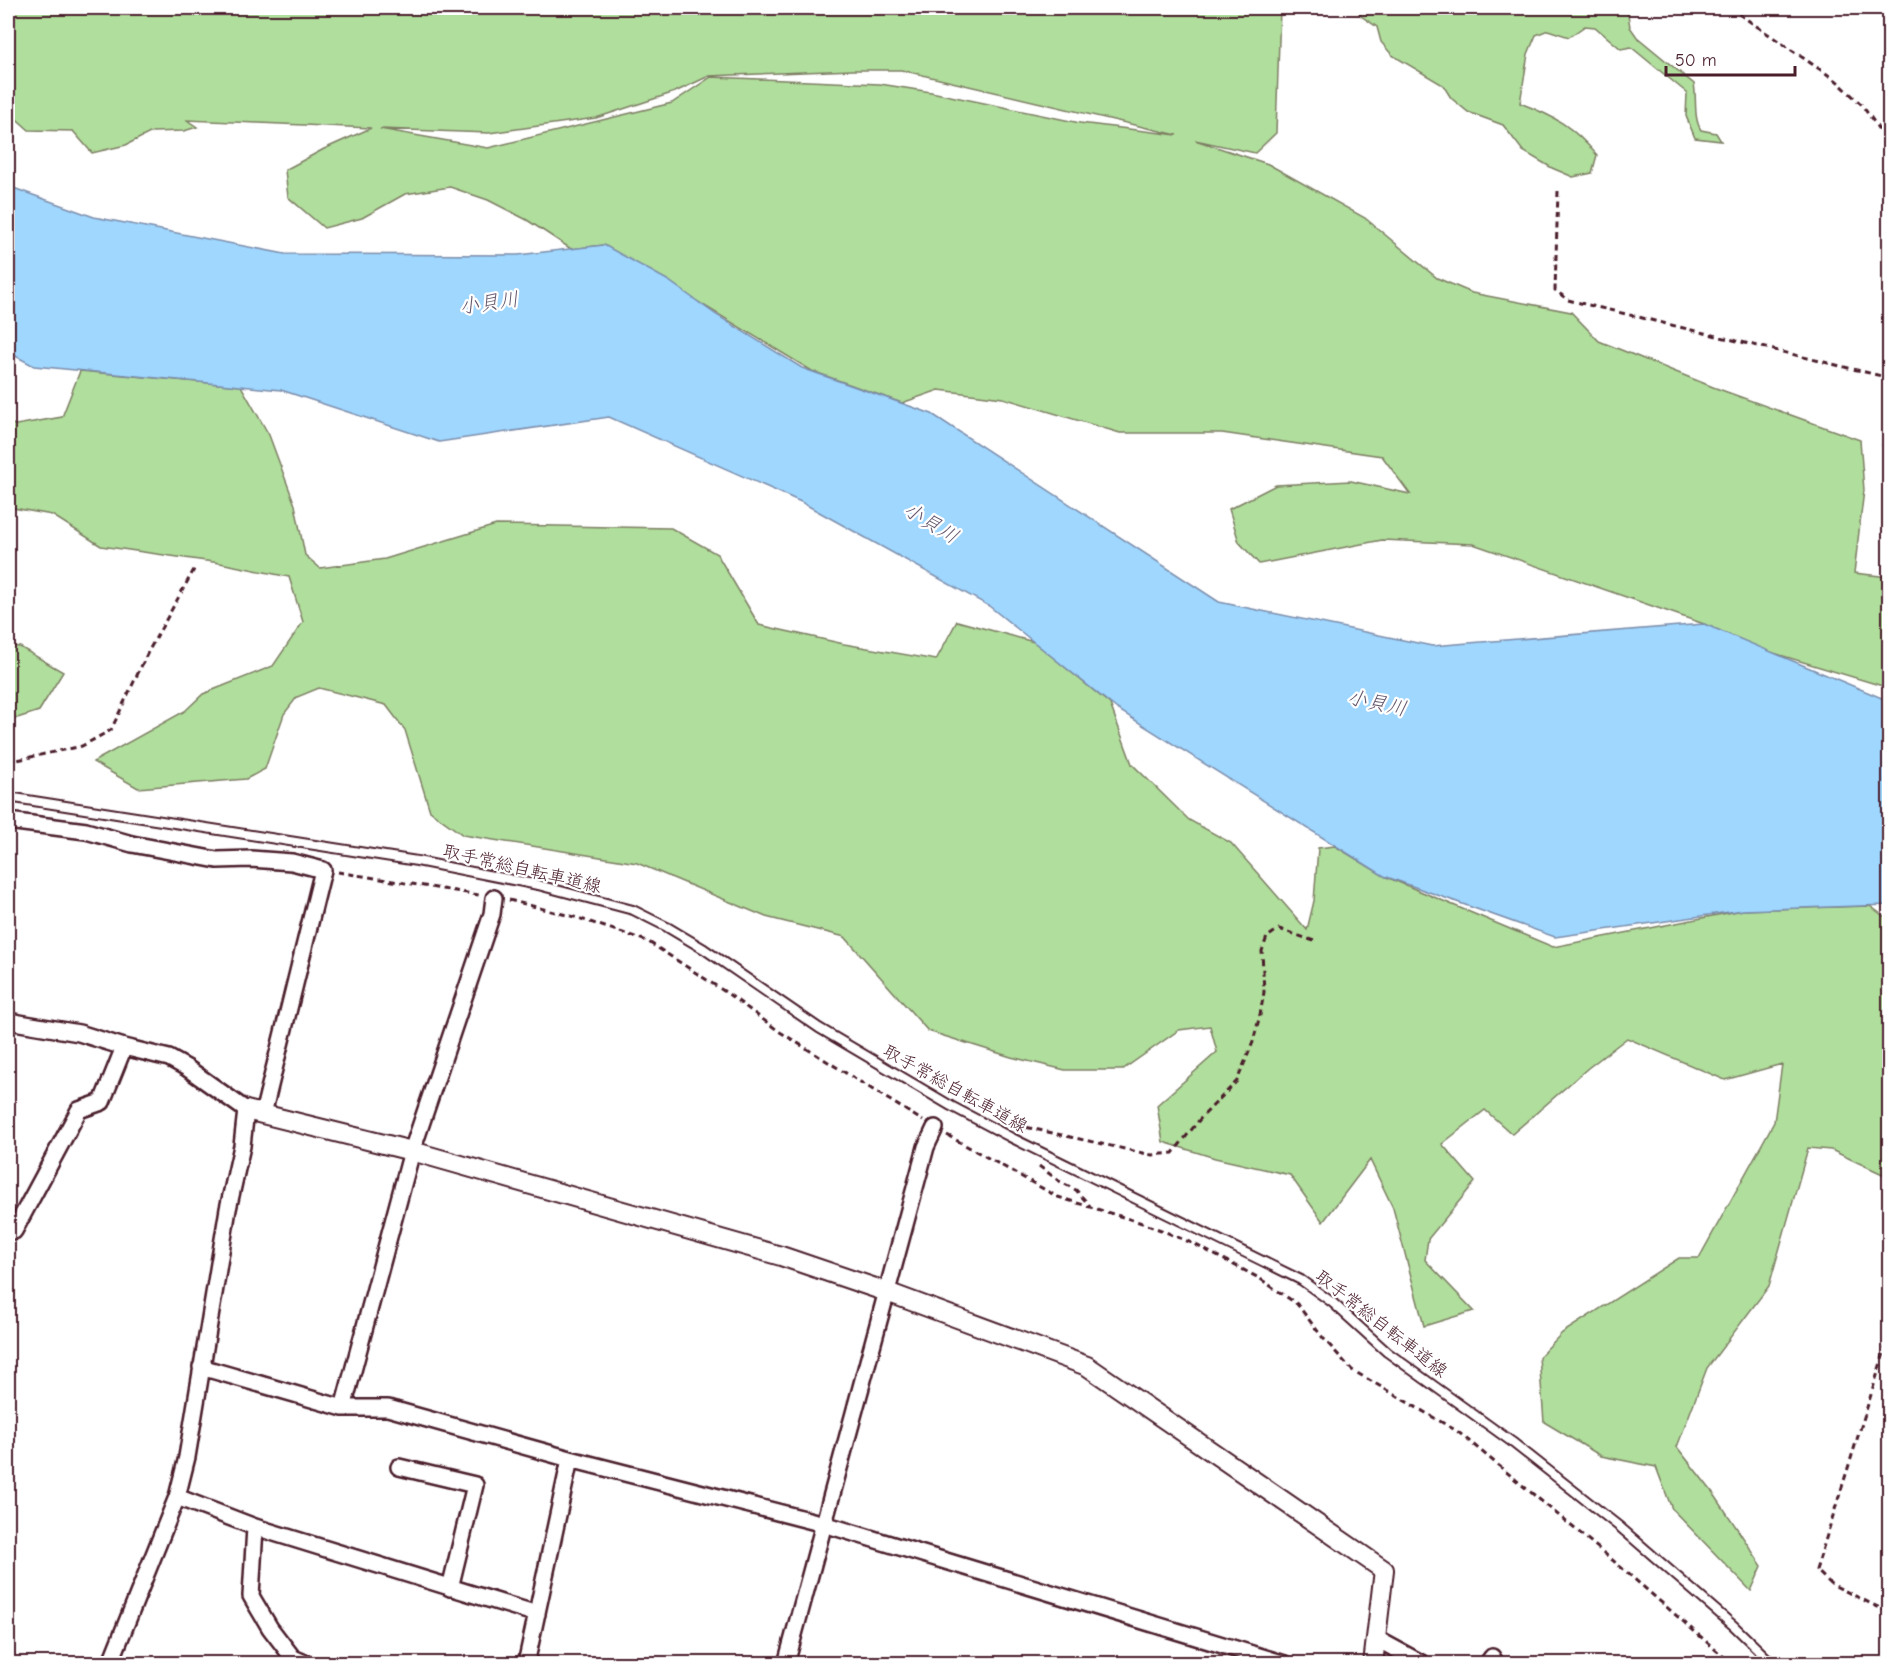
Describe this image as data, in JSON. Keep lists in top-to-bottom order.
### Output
{
  "streets": {
    "lane": ["取手常総自転車道線"]
  },
  "water": ["小貝川"],
  "scale_bar": "50 m"
}
